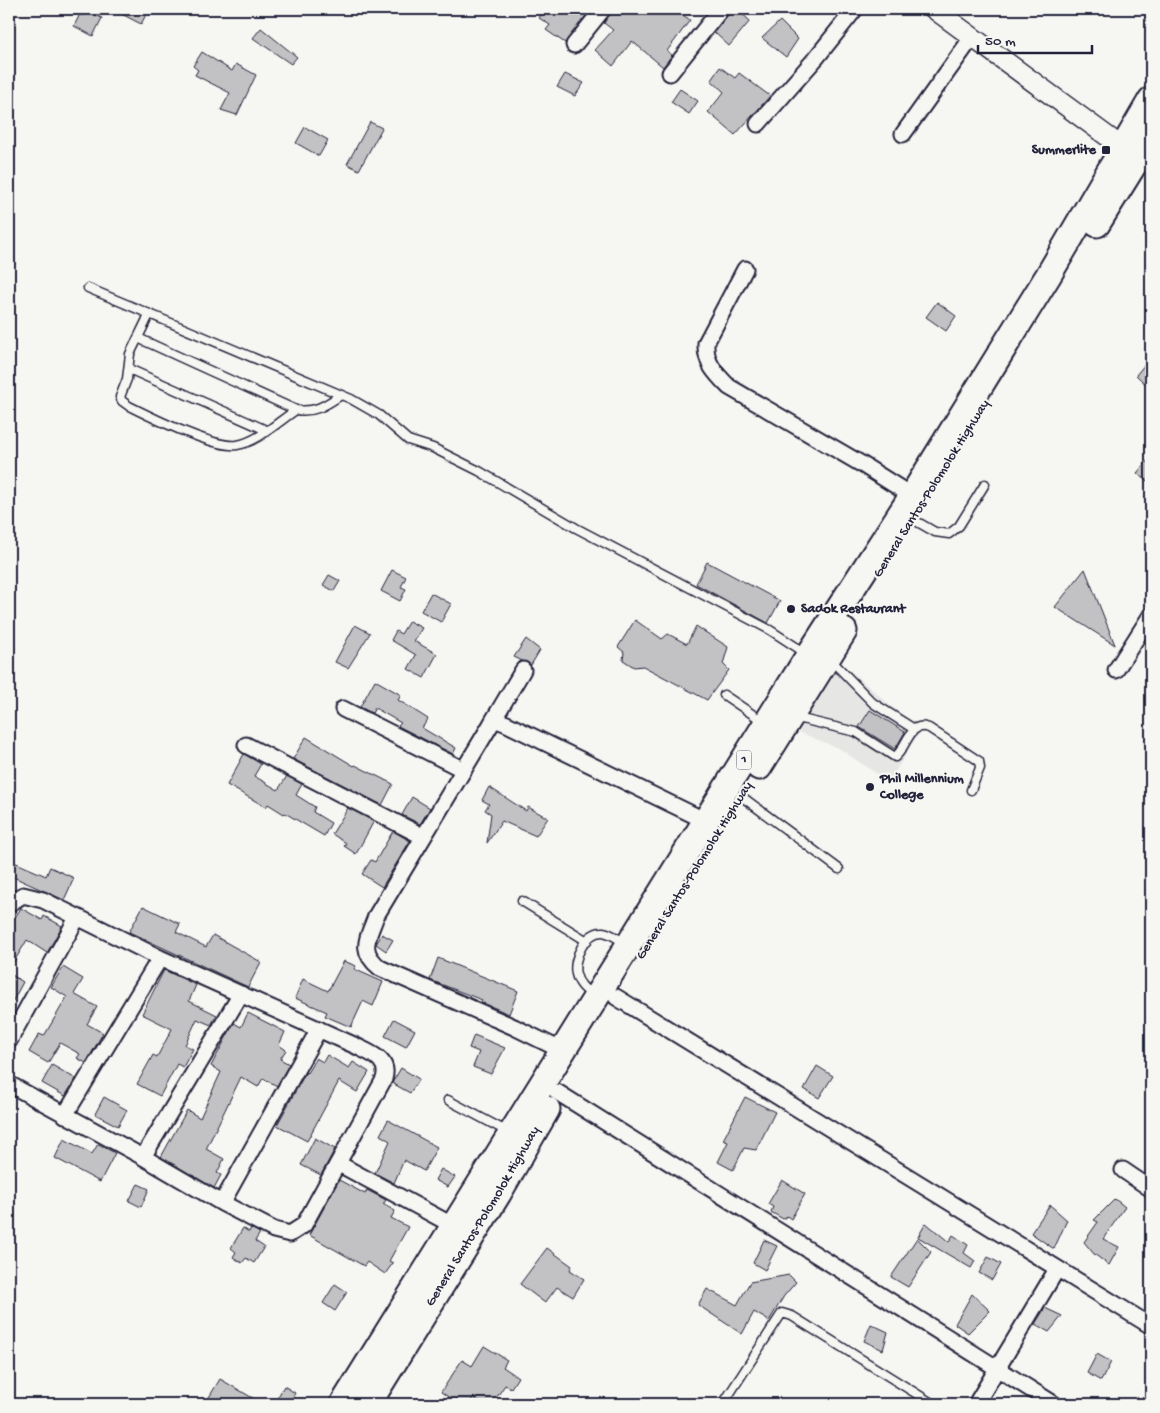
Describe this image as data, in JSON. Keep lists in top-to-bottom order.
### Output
{
  "streets": {
    "highway": ["General Santos-Polomolok Highway", "1"]
  },
  "crossings": [
    ["General Santos-Polomolok Highway", "1"]
  ],
  "places": {
    "transit": ["Summerlite"],
    "other": ["Sadok Restaurant", "Phil Millennium College"]
  },
  "scale_bar": "50 m"
}
